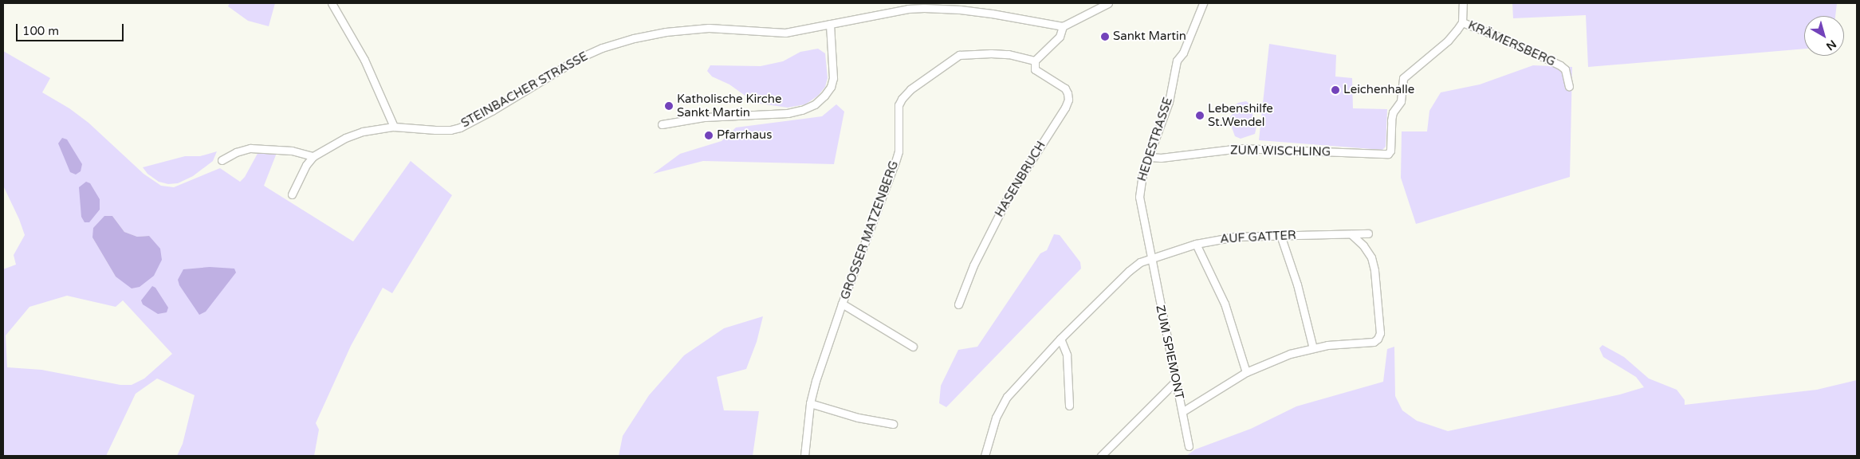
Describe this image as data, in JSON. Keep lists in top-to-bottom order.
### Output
{
  "streets": {
    "street": [
      "KRÄMERSBERG",
      "STEINBACHER STRASSE",
      "HEDESTRASSE",
      "ZUM WISCHLING",
      "HASENBRUCH",
      "GROSSER MATZENBERG",
      "AUF GATTER",
      "ZUM SPIEMONT"
    ]
  },
  "crossings": [
    ["KRÄMERSBERG", "ZUM WISCHLING"],
    ["HEDESTRASSE", "ZUM WISCHLING"],
    ["HEDESTRASSE", "AUF GATTER"],
    ["HEDESTRASSE", "ZUM SPIEMONT"],
    ["HASENBRUCH", "GROSSER MATZENBERG"],
    ["AUF GATTER", "ZUM SPIEMONT"]
  ],
  "places": [
    "Sankt Martin",
    "Leichenhalle",
    "Katholische Kirche Sankt Martin",
    "Lebenshilfe St.Wendel",
    "Pfarrhaus"
  ],
  "scale_bar": "100 m",
  "north": "bottom right"
}
